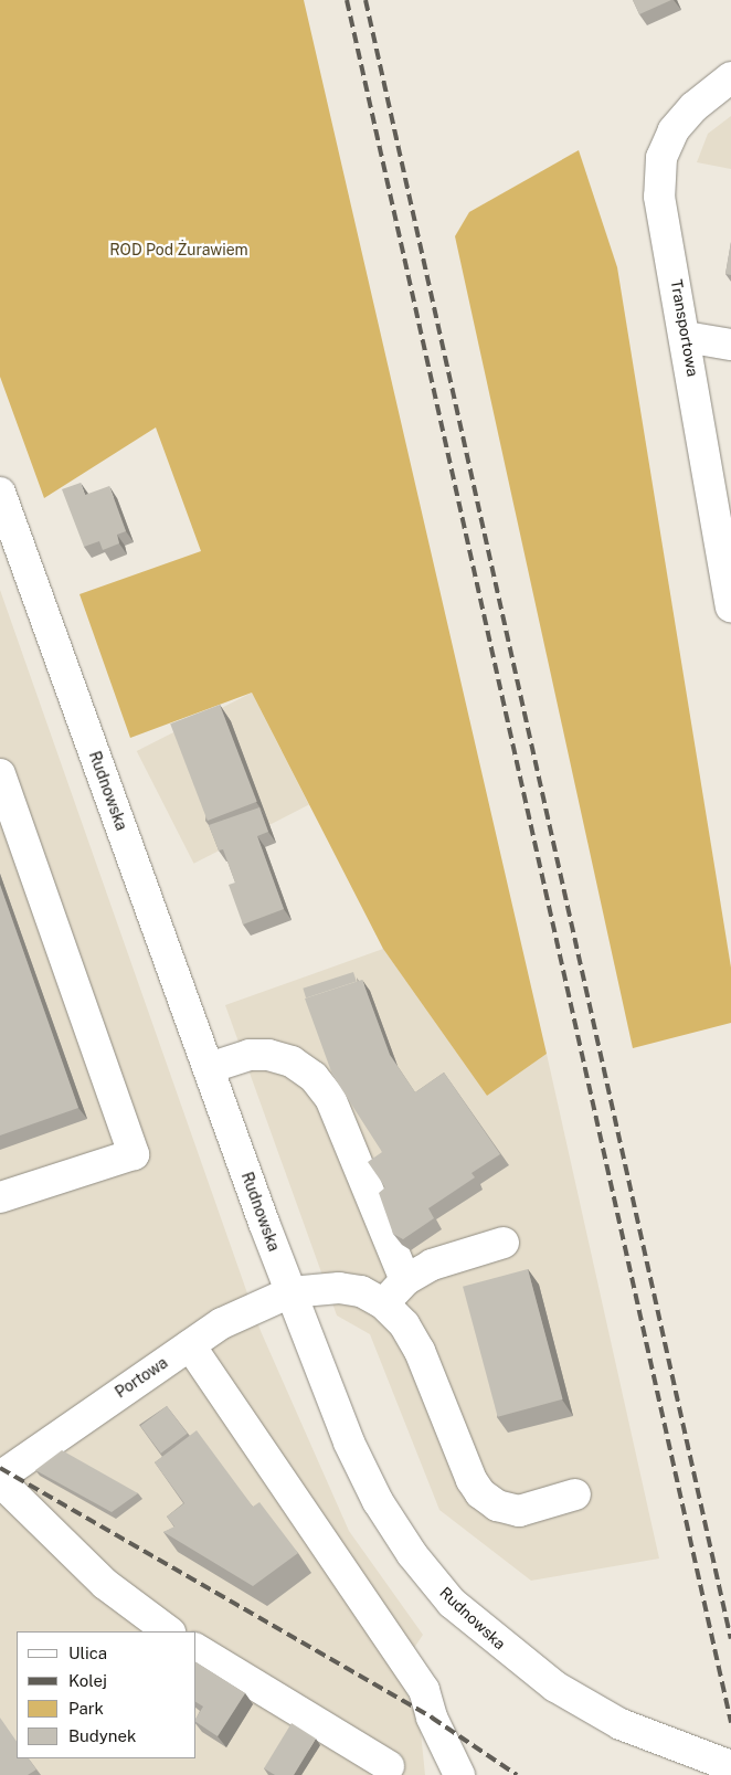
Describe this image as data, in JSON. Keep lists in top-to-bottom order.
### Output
{
  "streets": {
    "main road": ["Transportowa", "Rudnowska", "Portowa"]
  },
  "crossings": [
    ["Rudnowska", "Portowa"]
  ],
  "parks": ["ROD Pod Żurawiem"],
  "legend": [
    "Ulica",
    "Kolej",
    "Park",
    "Budynek"
  ]
}
